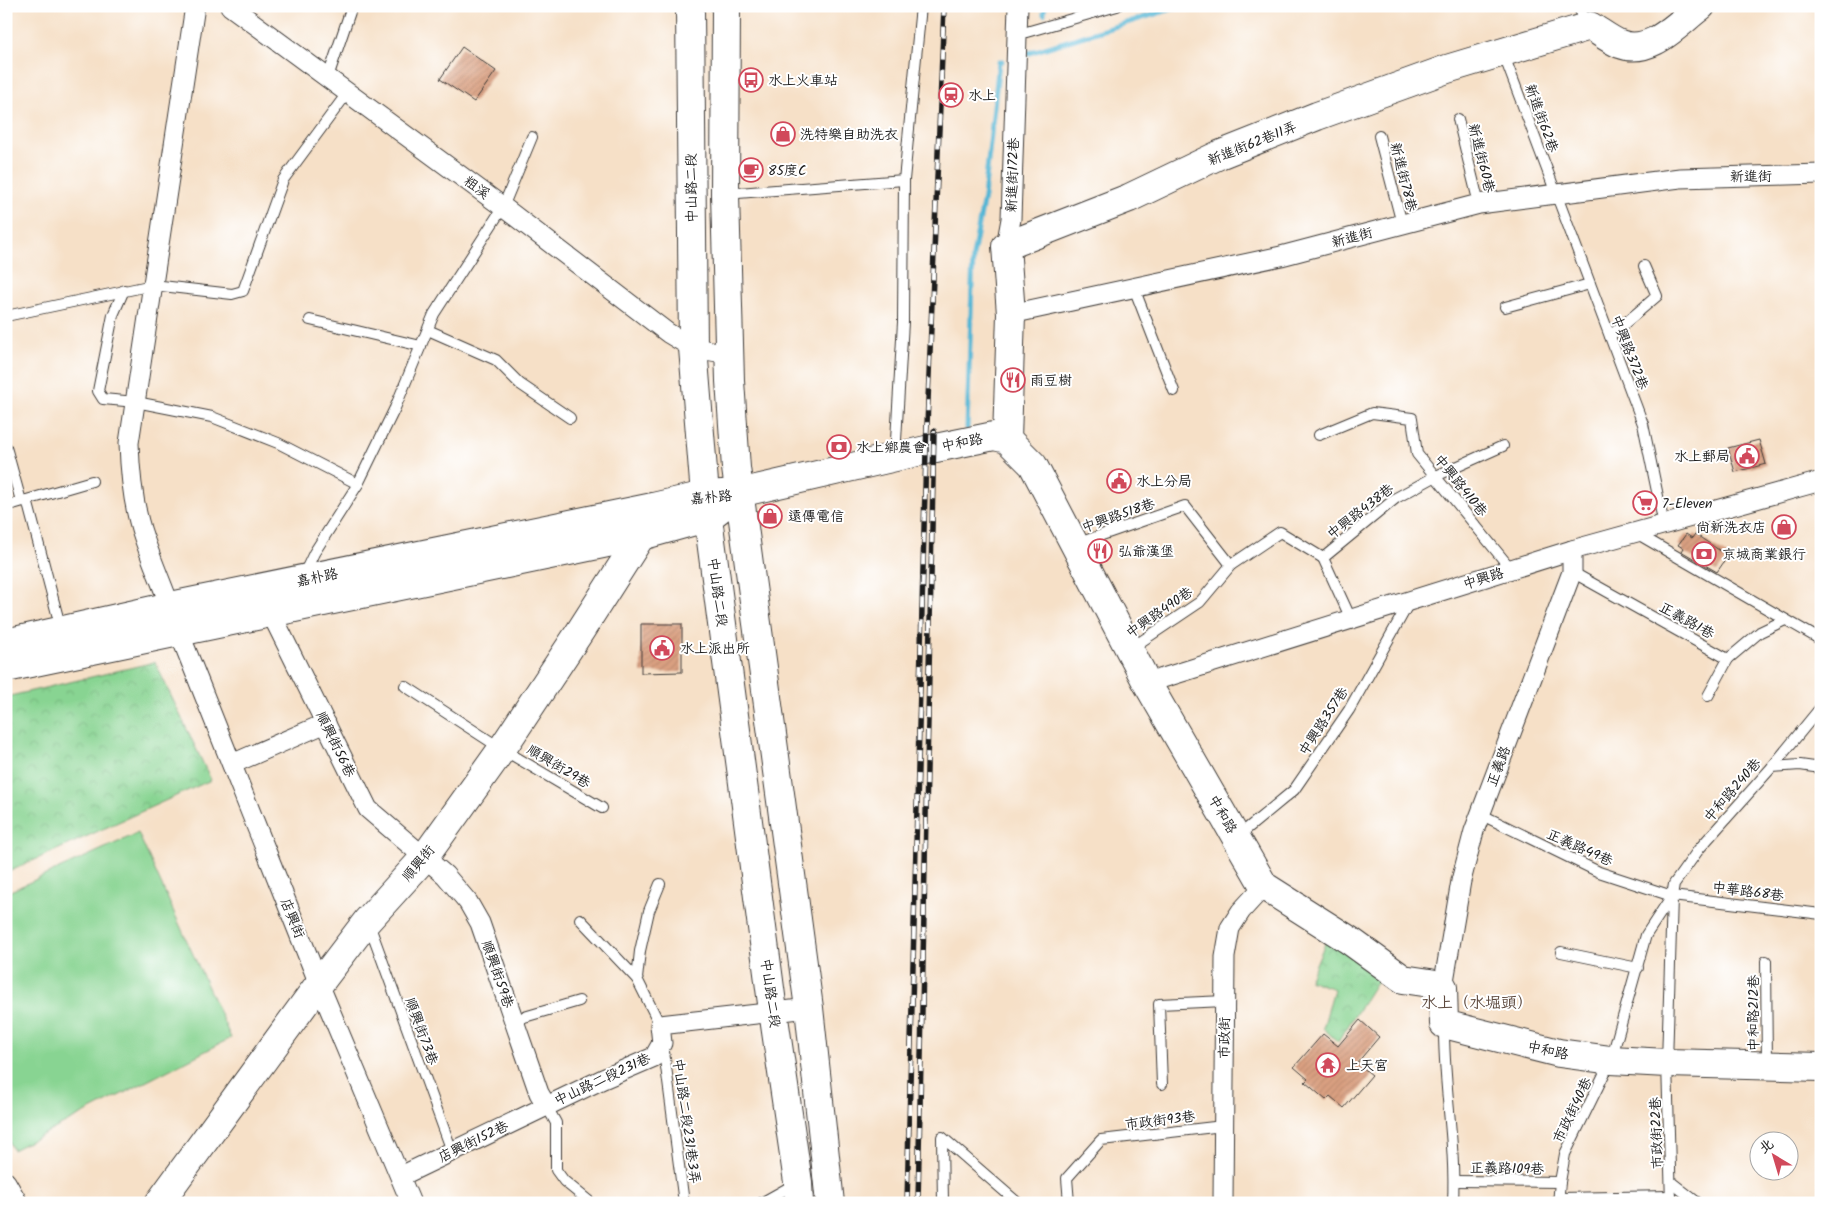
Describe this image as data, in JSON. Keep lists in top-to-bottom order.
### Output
{
  "streets": {
    "main road": [
      "新進街62巷11弄",
      "新進街172巷",
      "中山路二段",
      "中和路",
      "嘉朴路",
      "順興街"
    ],
    "street": [
      "新進街",
      "粗溪",
      "中興路",
      "順興街56巷",
      "正義路",
      "店興街",
      "順興街59巷",
      "市政街",
      "中山路二段231巷",
      "店興街152巷"
    ],
    "lane": [
      "新進街62巷",
      "新進街60巷",
      "新進街78巷",
      "中興路372巷",
      "中興路410巷",
      "中興路438巷",
      "中興路518巷",
      "中興路490巷",
      "正義路1巷",
      "中興路357巷",
      "順興街29巷",
      "中和路240巷",
      "正義路49巷",
      "中華路68巷",
      "中和路212巷",
      "順興街73巷",
      "市政街40巷",
      "市政街93巷",
      "中山路二段231巷3弄",
      "市政街22巷",
      "正義路109巷"
    ]
  },
  "crossings": [
    ["新進街62巷", "新進街62巷11弄"],
    ["新進街62巷", "新進街"],
    ["新進街62巷", "中興路372巷"],
    ["新進街62巷11弄", "新進街172巷"],
    ["新進街60巷", "新進街"],
    ["新進街172巷", "新進街"],
    ["新進街", "新進街78巷"],
    ["新進街", "中興路372巷"],
    ["粗溪", "中山路二段"],
    ["中山路二段", "嘉朴路"],
    ["中興路372巷", "中興路"],
    ["中和路", "嘉朴路"],
    ["中和路", "中興路518巷"],
    ["中和路", "中興路"],
    ["中和路", "中興路490巷"],
    ["中和路", "中興路357巷"],
    ["中和路", "正義路"],
    ["中和路", "中和路240巷"],
    ["中和路", "中和路212巷"],
    ["中和路", "市政街"],
    ["中和路", "市政街40巷"],
    ["中和路", "市政街22巷"],
    ["中興路410巷", "中興路438巷"],
    ["中興路410巷", "中興路"],
    ["嘉朴路", "順興街56巷"],
    ["嘉朴路", "順興街"],
    ["嘉朴路", "店興街"],
    ["中興路438巷", "中興路"],
    ["中興路438巷", "中興路490巷"],
    ["中興路518巷", "中興路490巷"],
    ["中興路", "中興路357巷"],
    ["中興路", "正義路"],
    ["正義路1巷", "正義路"],
    ["順興街56巷", "順興街"],
    ["順興街56巷", "順興街59巷"],
    ["順興街29巷", "順興街"],
    ["正義路", "正義路49巷"],
    ["中和路240巷", "正義路49巷"],
    ["中和路240巷", "中華路68巷"],
    ["中和路240巷", "市政街40巷"],
    ["中和路240巷", "市政街22巷"],
    ["正義路49巷", "中華路68巷"],
    ["順興街", "店興街"],
    ["順興街", "順興街59巷"],
    ["順興街", "順興街73巷"],
    ["店興街", "店興街152巷"],
    ["順興街59巷", "中山路二段231巷"],
    ["順興街59巷", "店興街152巷"],
    ["順興街73巷", "店興街152巷"],
    ["市政街", "市政街93巷"],
    ["中山路二段231巷", "中山路二段231巷3弄"],
    ["中山路二段231巷", "店興街152巷"],
    ["市政街40巷", "正義路109巷"]
  ],
  "districts": ["水上（水堀頭）"],
  "places": {
    "bus stop": ["水上火車站"],
    "station": ["水上"],
    "shop": ["洗特樂自助洗衣", "遠傳電信", "尚新洗衣店"],
    "cafe": ["85度C"],
    "restaurant": ["雨豆樹", "弘爺漢堡"],
    "bank": ["水上鄉農會", "京城商業銀行"],
    "public building": ["水上郵局", "水上分局", "水上派出所"],
    "supermarket": ["7-Eleven"],
    "temple": ["上天宮"]
  },
  "north": "top left"
}
